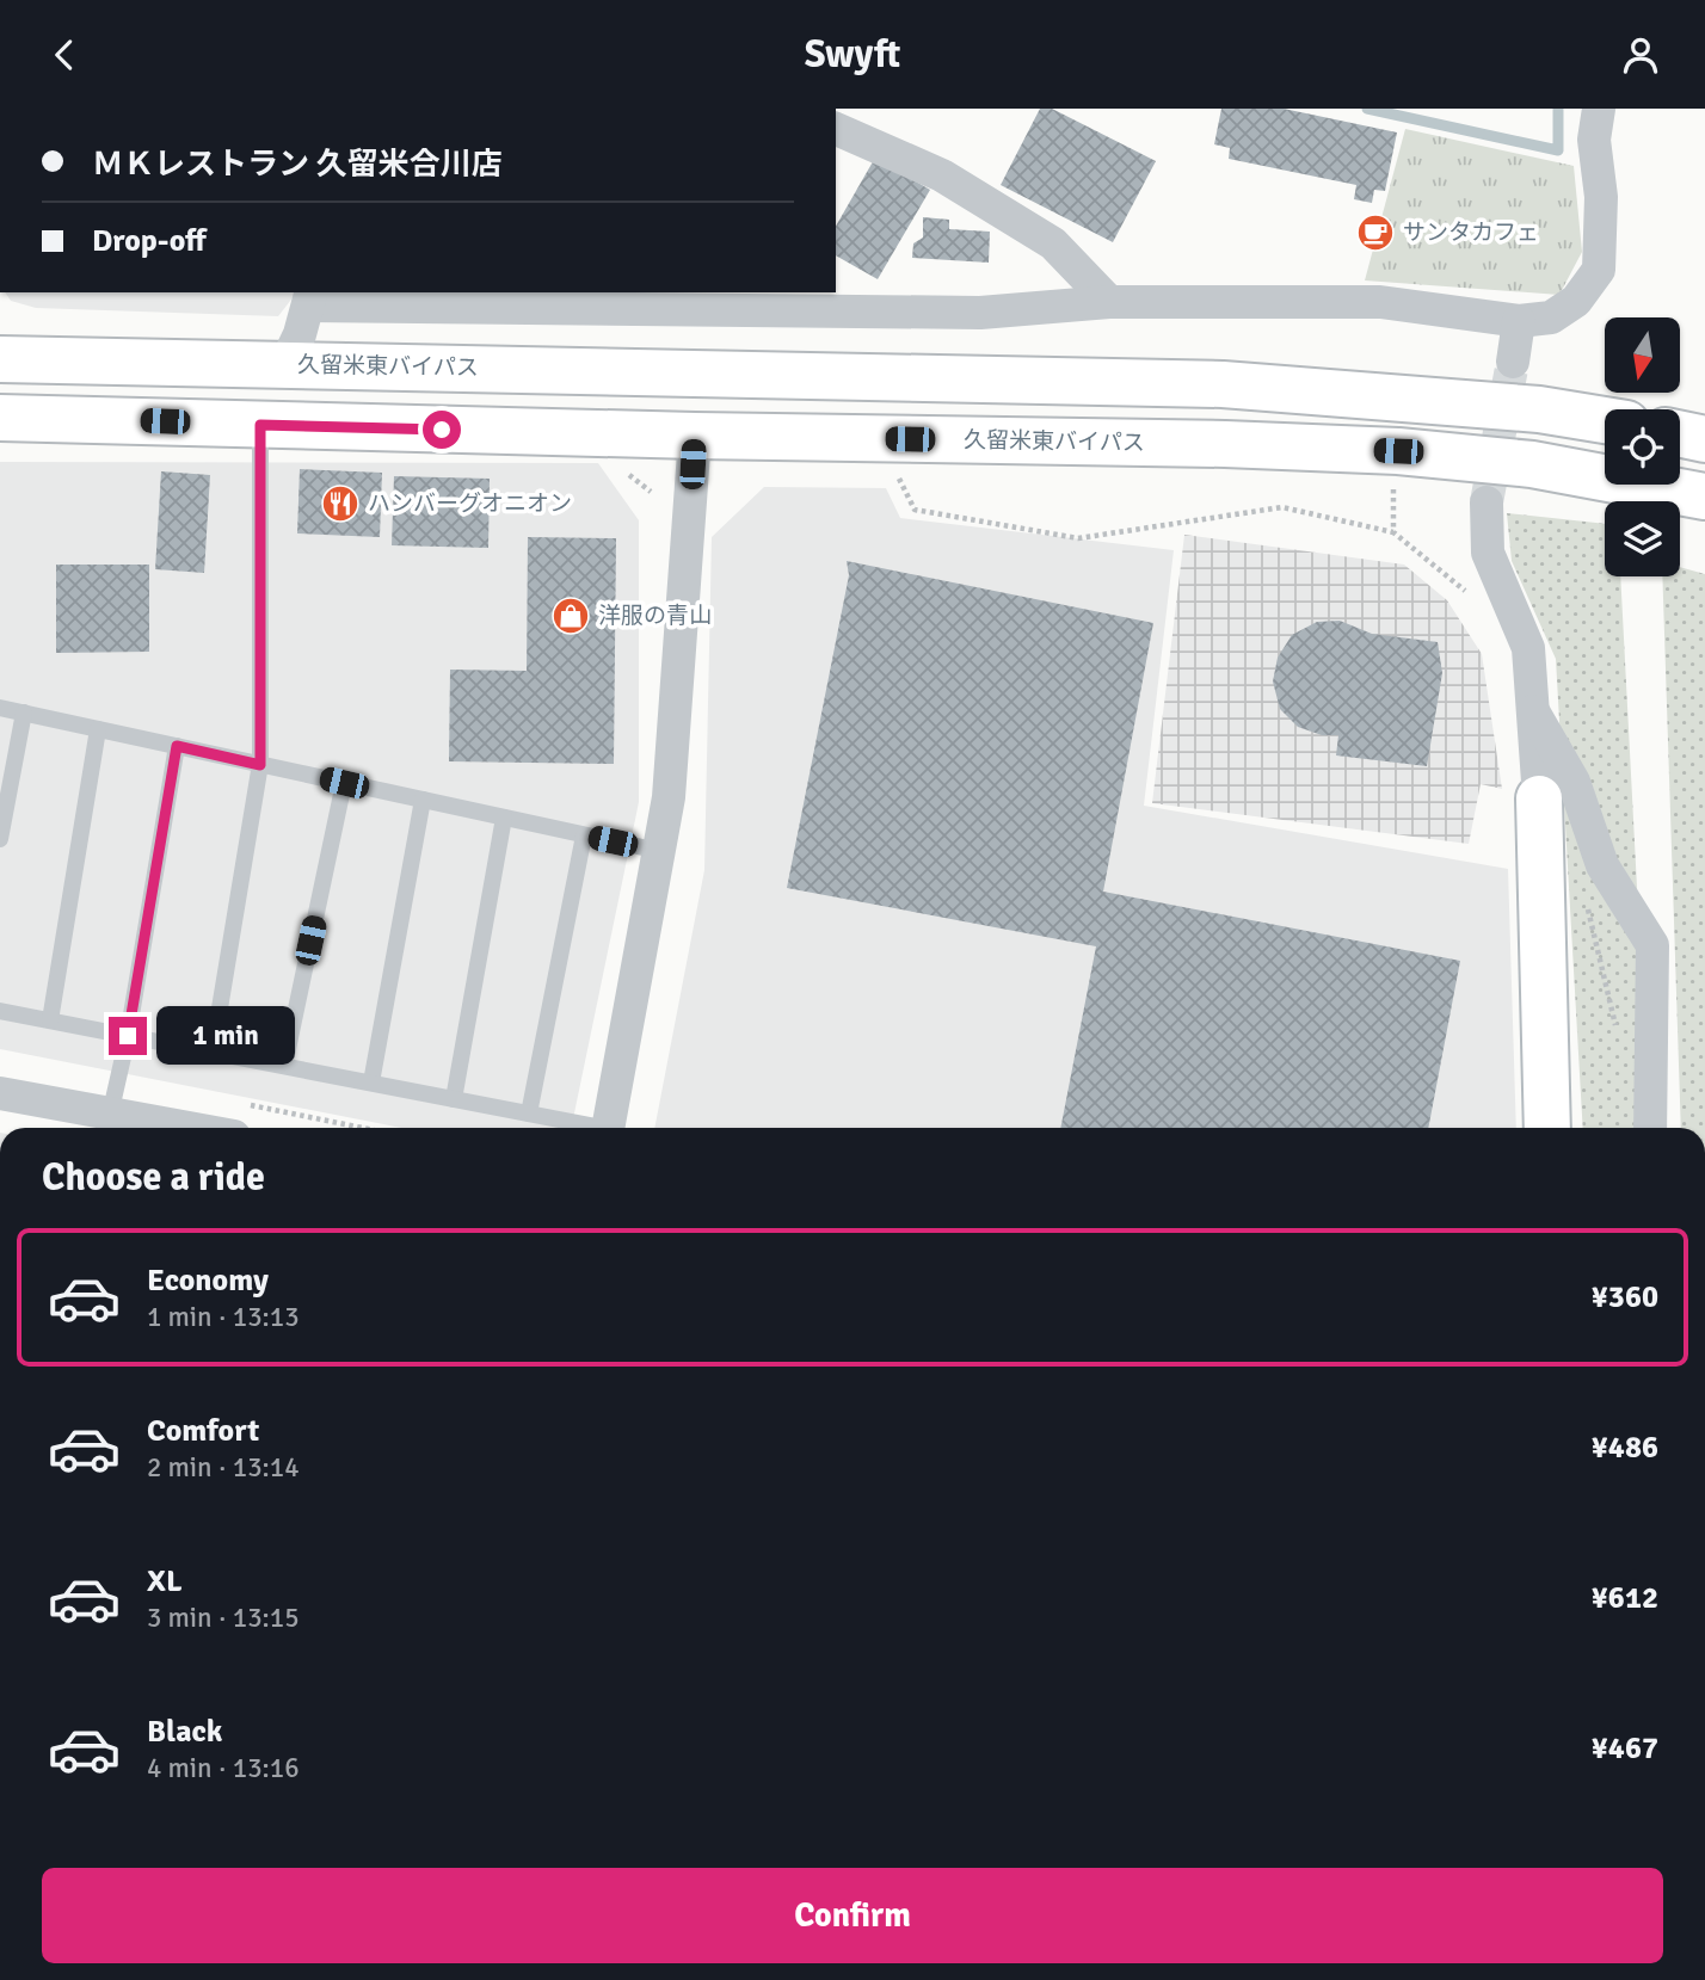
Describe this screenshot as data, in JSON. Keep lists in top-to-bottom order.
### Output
{
  "streets": {
    "main road": ["久留米東バイパス"]
  },
  "places": {
    "cafe": ["サンタカフェ"],
    "restaurant": ["ハンバーグオニオン"],
    "shop": ["洋服の青山"]
  },
  "north": "bottom",
  "page": {
    "header": "Swyft",
    "banner": ["ＭＫレストラン 久留米合川店", "Drop-off"],
    "bubble": "1 min",
    "heading": "Choose a ride",
    "list": [
      {
        "name": "Economy",
        "note": "1 min · 13:13",
        "value": "¥360"
      },
      {
        "name": "Comfort",
        "note": "2 min · 13:14",
        "value": "¥486"
      },
      {
        "name": "XL",
        "note": "3 min · 13:15",
        "value": "¥612"
      },
      {
        "name": "Black",
        "note": "4 min · 13:16",
        "value": "¥467"
      }
    ],
    "buttons": "Confirm"
  }
}
